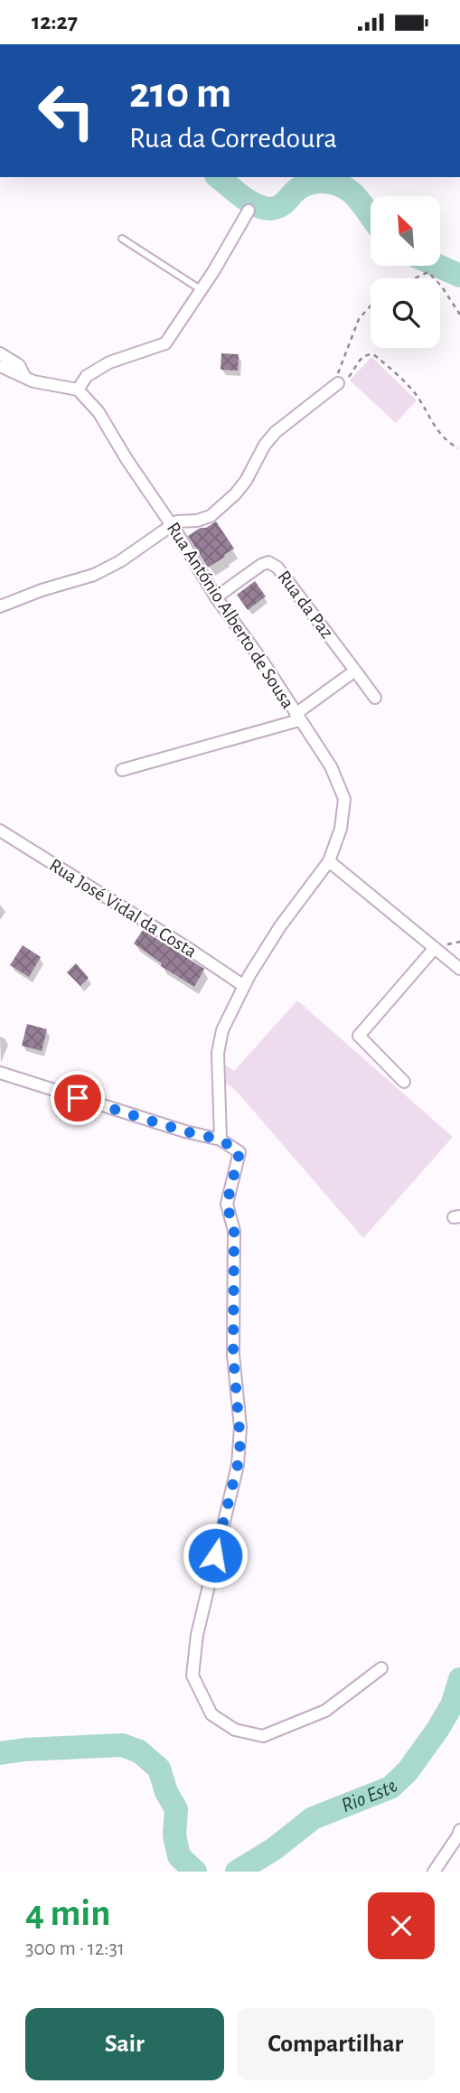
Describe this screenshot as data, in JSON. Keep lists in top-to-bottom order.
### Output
{
  "streets": {
    "street": ["Rua da Paz", "Rua António Alberto de Sousa", "Rua José Vidal da Costa"]
  },
  "crossings": [
    ["Rua da Paz", "Rua António Alberto de Sousa"],
    ["Rua António Alberto de Sousa", "Rua José Vidal da Costa"]
  ],
  "water": ["Rio Este"],
  "north": "top left",
  "page": {
    "status": "12:27",
    "turn": ["210 m", "Rua da Corredoura"],
    "heading": ["4 min", "300 m · 12:31"],
    "buttons": ["Sair", "Compartilhar"]
  }
}
